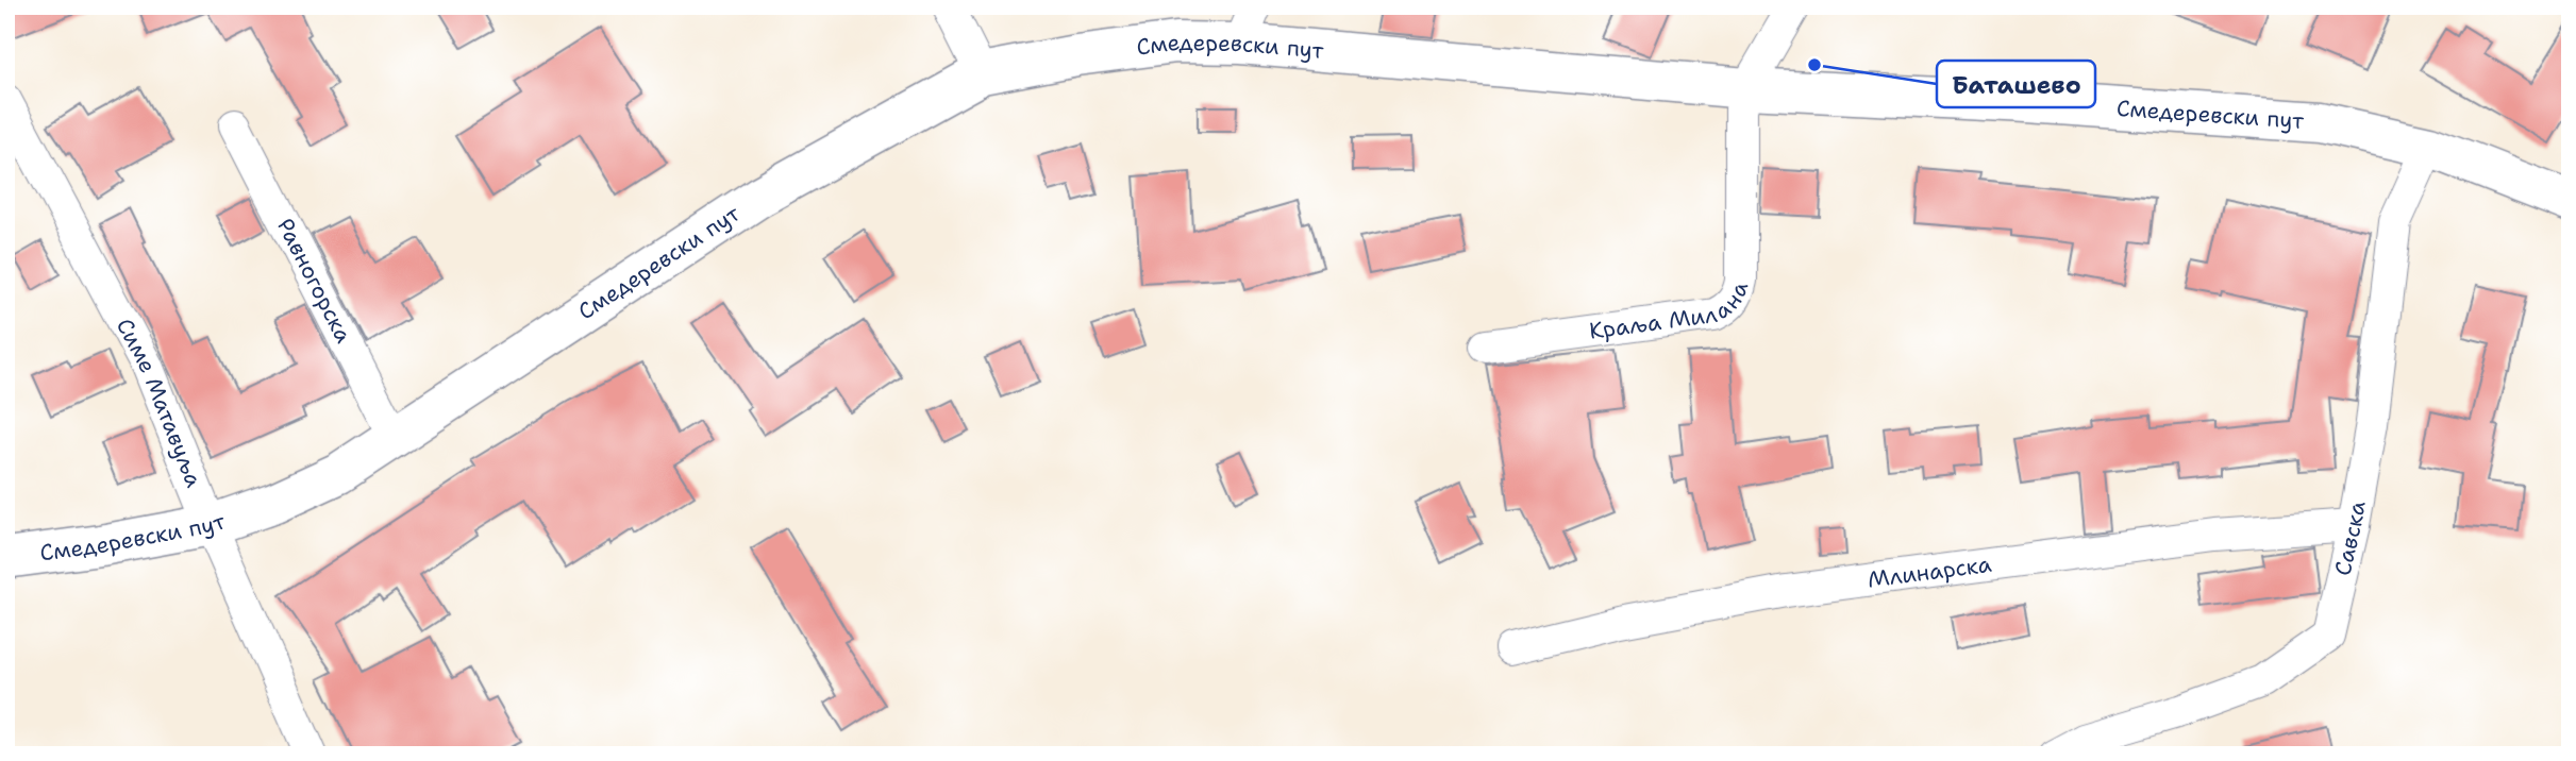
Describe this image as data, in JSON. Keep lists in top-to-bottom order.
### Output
{
  "streets": {
    "street": [
      "Смедеревски пут",
      "Равногорска",
      "Краља Милана",
      "Симе Матавуља",
      "Савска",
      "Млинарска"
    ]
  },
  "crossings": [
    ["Смедеревски пут", "Равногорска"],
    ["Смедеревски пут", "Краља Милана"],
    ["Смедеревски пут", "Симе Матавуља"],
    ["Смедеревски пут", "Савска"],
    ["Савска", "Млинарска"]
  ],
  "places": ["Баташево"]
}
